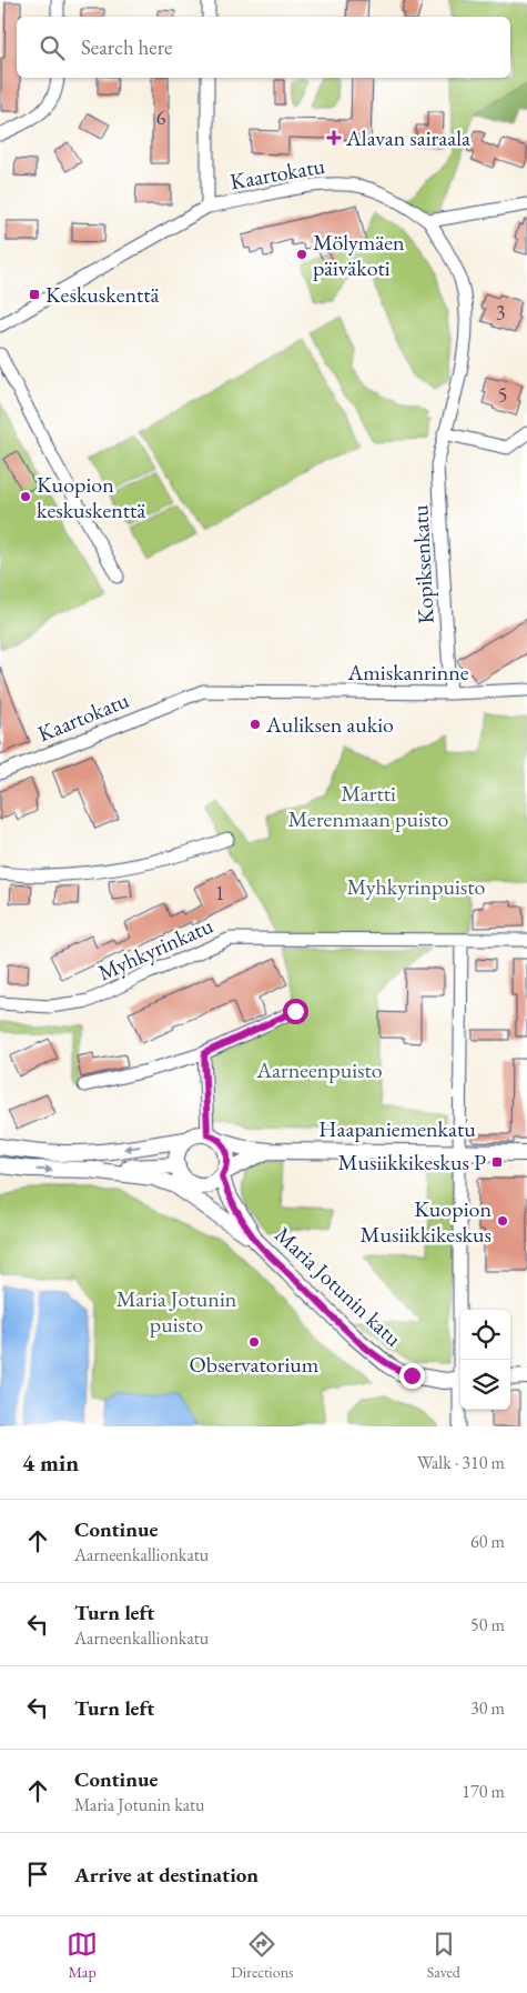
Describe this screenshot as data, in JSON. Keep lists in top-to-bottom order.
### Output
{
  "streets": {
    "main road": ["Haapaniemenkatu", "Maria Jotunin katu"],
    "street": [
      "Kaartokatu",
      "Kopiksenkatu",
      "Amiskanrinne",
      "Myhkyrinkatu"
    ]
  },
  "crossings": [
    ["Kaartokatu", "Kopiksenkatu"],
    ["Kaartokatu", "Amiskanrinne"],
    ["Kopiksenkatu", "Amiskanrinne"],
    ["Haapaniemenkatu", "Maria Jotunin katu"]
  ],
  "parks": [
    "Martti Merenmaan puisto",
    "Myhkyrinpuisto",
    "Aarneenpuisto",
    "Maria Jotunin puisto"
  ],
  "places": {
    "health": ["Alavan sairaala"],
    "other": [
      "Mölymäen päiväkoti",
      "Kuopion keskuskenttä",
      "Auliksen aukio",
      "Kuopion Musiikkikeskus",
      "Observatorium"
    ],
    "transit": ["Keskuskenttä", "Musiikkikeskus P"]
  },
  "house_numbers": [
    "6",
    "3",
    "5",
    "1"
  ],
  "page": {
    "search": "Search here",
    "heading": ["4 min", "Walk · 310 m"],
    "list": [
      ["Continue", "Aarneenkallionkatu", "60 m"],
      ["Turn left", "Aarneenkallionkatu", "50 m"],
      ["Turn left", "30 m"],
      ["Continue", "Maria Jotunin katu", "170 m"],
      "Arrive at destination"
    ],
    "nav": ["Map", "Directions", "Saved"]
  }
}
